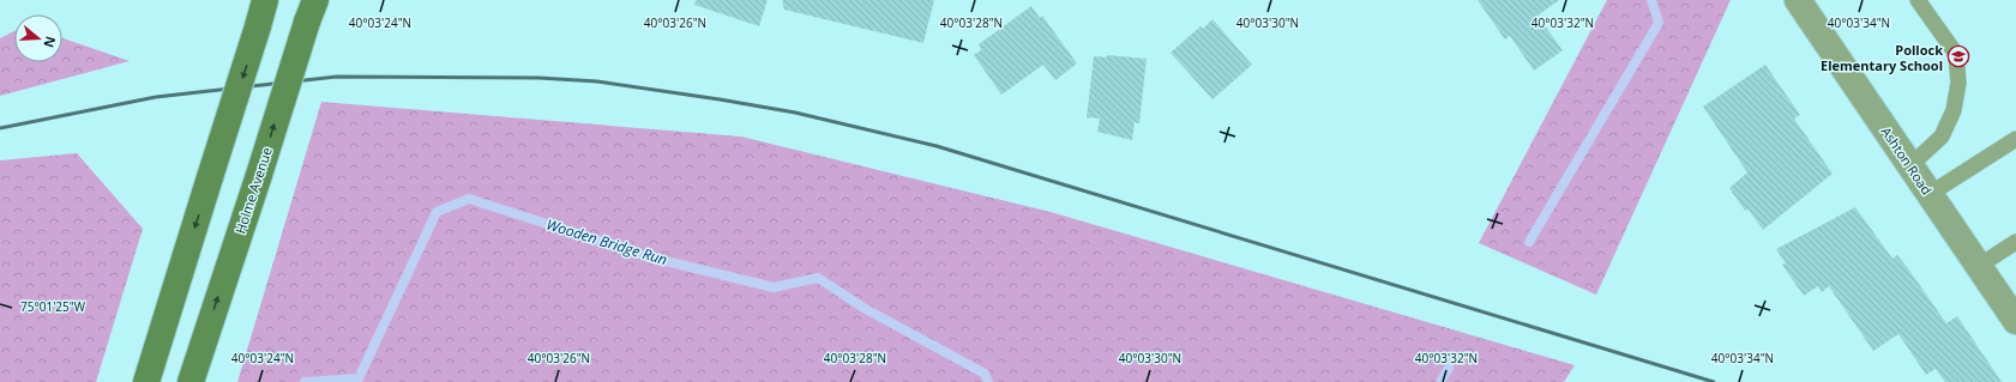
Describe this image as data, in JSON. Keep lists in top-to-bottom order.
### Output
{
  "streets": {
    "main road": ["Holme Avenue"],
    "street": ["Ashton Road"]
  },
  "water": ["Wooden Bridge Run"],
  "places": {
    "school or university": ["Pollock Elementary School"]
  },
  "north": "right",
  "coordinates": [
    "40°03'24\"N",
    "40°03'26\"N",
    "40°03'28\"N",
    "40°03'30\"N",
    "40°03'32\"N",
    "40°03'34\"N",
    "75°01'25\"W"
  ]
}
